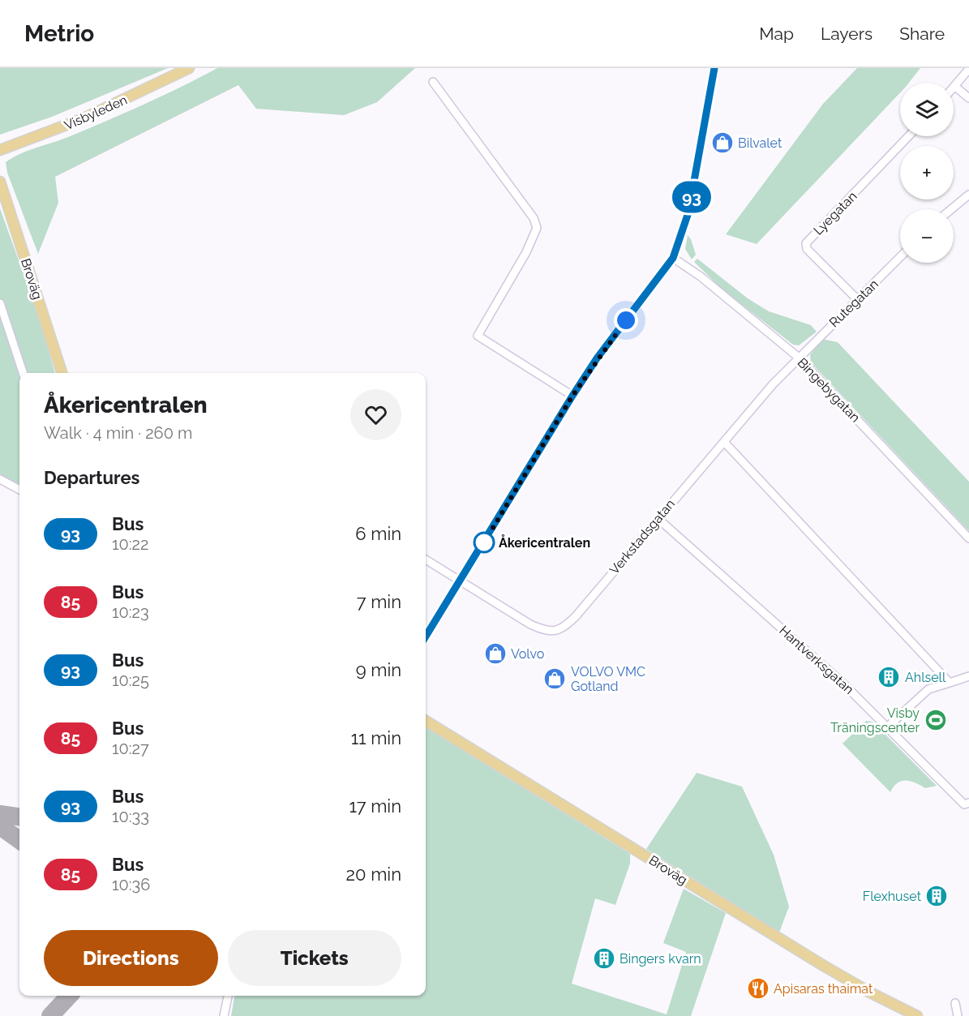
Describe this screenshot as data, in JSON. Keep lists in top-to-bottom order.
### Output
{
  "streets": {
    "main road": ["Visbyleden", "Broväg"],
    "street": [
      "Lyegatan",
      "Rutegatan",
      "Bingebygatan",
      "Verkstadsgatan",
      "Hantverksgatan"
    ]
  },
  "crossings": [
    ["Lyegatan", "Rutegatan"],
    ["Rutegatan", "Bingebygatan"],
    ["Rutegatan", "Verkstadsgatan"],
    ["Bingebygatan", "Verkstadsgatan"],
    ["Verkstadsgatan", "Hantverksgatan"]
  ],
  "places": {
    "shop": ["Bilvalet", "Volvo", "VOLVO VMC Gotland"],
    "other": ["Åkericentralen"],
    "building": ["Ahlsell", "Flexhuset", "Bingers kvarn"],
    "sports": ["Visby Träningscenter"],
    "restaurant": ["Apisaras thaimat"]
  },
  "lines": ["bus line 93"],
  "page": {
    "header": "Metrio",
    "nav": ["Map", "Layers", "Share"],
    "on_map": "93",
    "map_buttons": ["+", "−"],
    "heading": [
      ["Åkericentralen", "Walk · 4 min · 260 m"],
      "Departures"
    ],
    "list": [
      {
        "mark": "93",
        "name": "Bus",
        "note": "10:22",
        "value": "6 min"
      },
      {
        "mark": "85",
        "name": "Bus",
        "note": "10:23",
        "value": "7 min"
      },
      {
        "mark": "93",
        "name": "Bus",
        "note": "10:25",
        "value": "9 min"
      },
      {
        "mark": "85",
        "name": "Bus",
        "note": "10:27",
        "value": "11 min"
      },
      {
        "mark": "93",
        "name": "Bus",
        "note": "10:33",
        "value": "17 min"
      },
      {
        "mark": "85",
        "name": "Bus",
        "note": "10:36",
        "value": "20 min"
      }
    ],
    "buttons": ["Directions", "Tickets"]
  }
}
